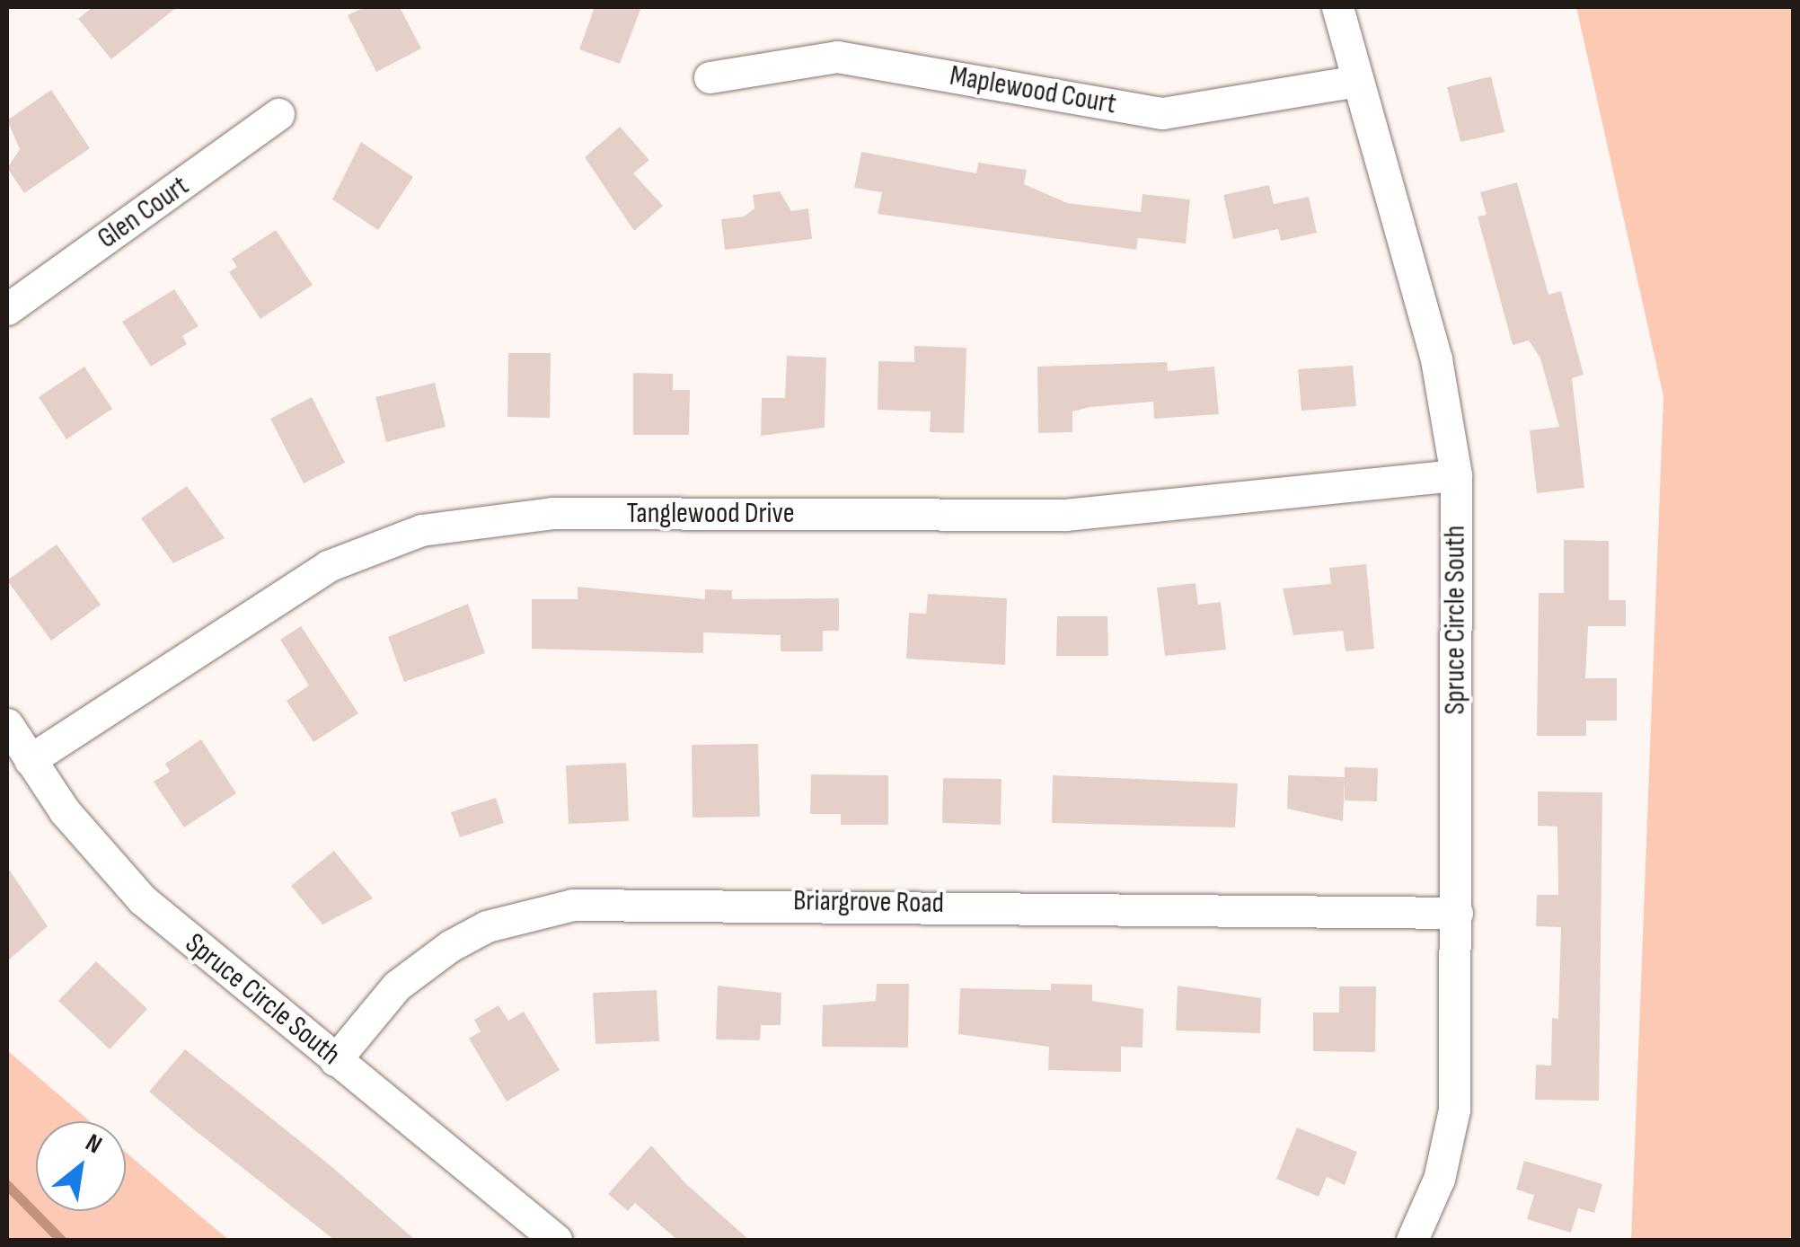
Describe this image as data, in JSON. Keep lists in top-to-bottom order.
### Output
{
  "streets": {
    "street": [
      "Maplewood Court",
      "Glen Court",
      "Tanglewood Drive",
      "Spruce Circle South",
      "Briargrove Road"
    ]
  },
  "crossings": [
    ["Maplewood Court", "Spruce Circle South"],
    ["Tanglewood Drive", "Spruce Circle South"],
    ["Spruce Circle South", "Briargrove Road"]
  ],
  "north": "top right"
}
